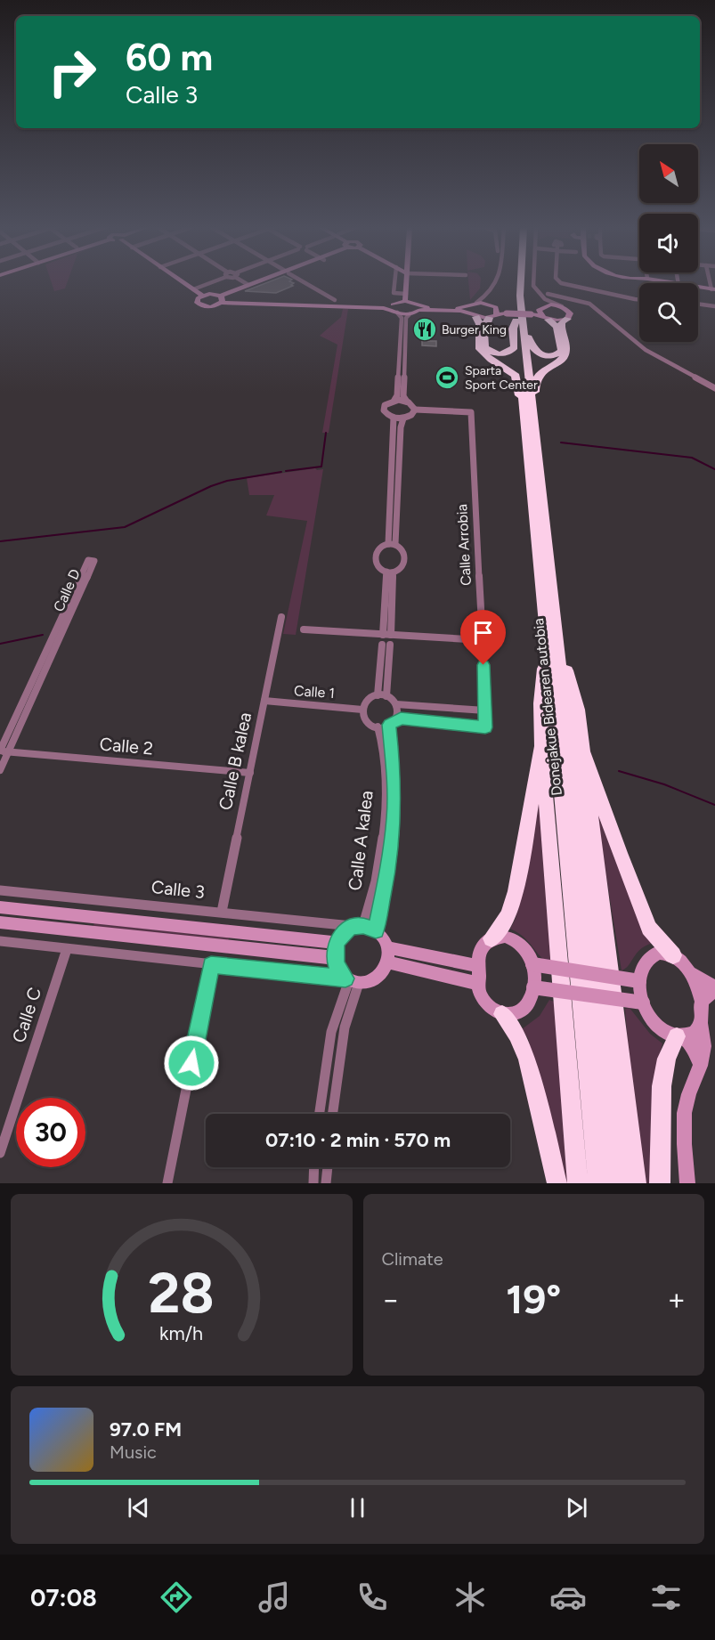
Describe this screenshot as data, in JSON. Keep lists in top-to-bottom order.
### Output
{
  "streets": {
    "highway": ["Donejakue Bidearen autobia"],
    "street": [
      "Calle Arrobia",
      "Calle D",
      "Calle 1",
      "Calle 2",
      "Calle B kalea",
      "Calle A kalea",
      "Calle 3",
      "Calle C"
    ]
  },
  "crossings": [
    ["Calle D", "Calle 2"],
    ["Calle 1", "Calle B kalea"],
    ["Calle 1", "Calle A kalea"],
    ["Calle 2", "Calle B kalea"],
    ["Calle B kalea", "Calle 3"],
    ["Calle A kalea", "Calle 3"]
  ],
  "places": {
    "restaurant": ["Burger King"],
    "sports": ["Sparta Sport Center"]
  },
  "north": "top left",
  "page": {
    "turn": ["60 m", "Calle 3"],
    "limit": "30",
    "trip": "07:10 · 2 min · 570 m",
    "tile": "Climate",
    "heat": ["−", "19°", "+"],
    "song": ["97.0 FM", "Music"],
    "tabs": "07:08",
    "gauge": ["28", "km/h"]
  }
}
